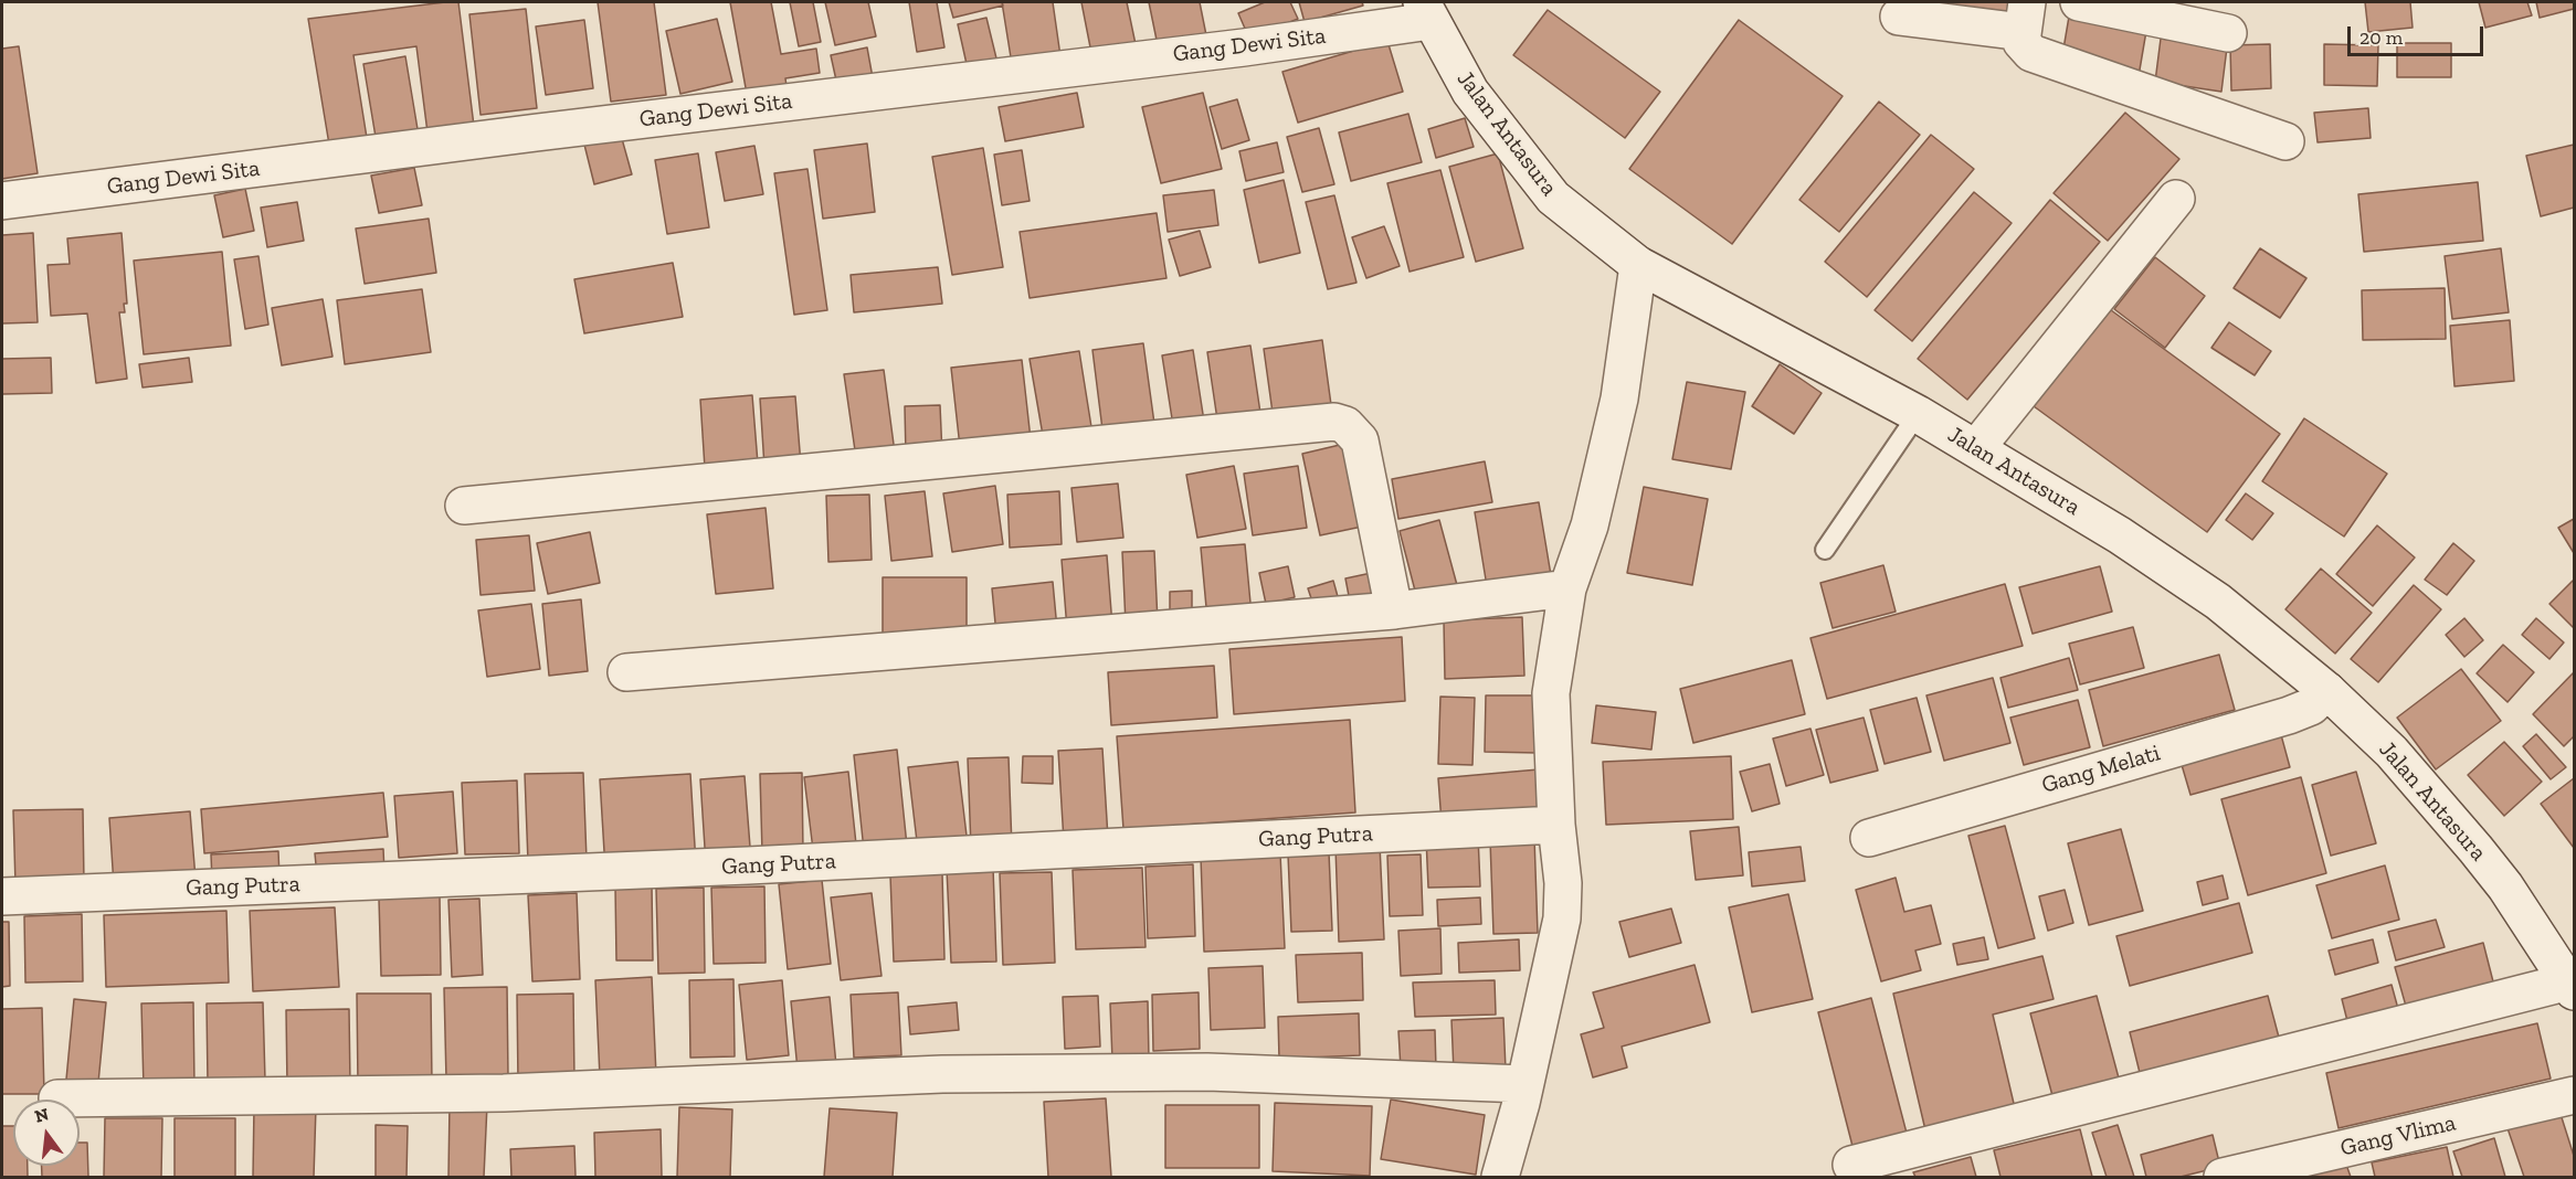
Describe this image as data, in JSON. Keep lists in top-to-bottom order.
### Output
{
  "streets": {
    "street": [
      "Gang Dewi Sita",
      "Jalan Antasura",
      "Gang Melati",
      "Gang Putra",
      "Gang Vlima"
    ]
  },
  "crossings": [
    ["Gang Dewi Sita", "Jalan Antasura"],
    ["Jalan Antasura", "Gang Melati"]
  ],
  "scale_bar": "20 m",
  "north": "top"
}
